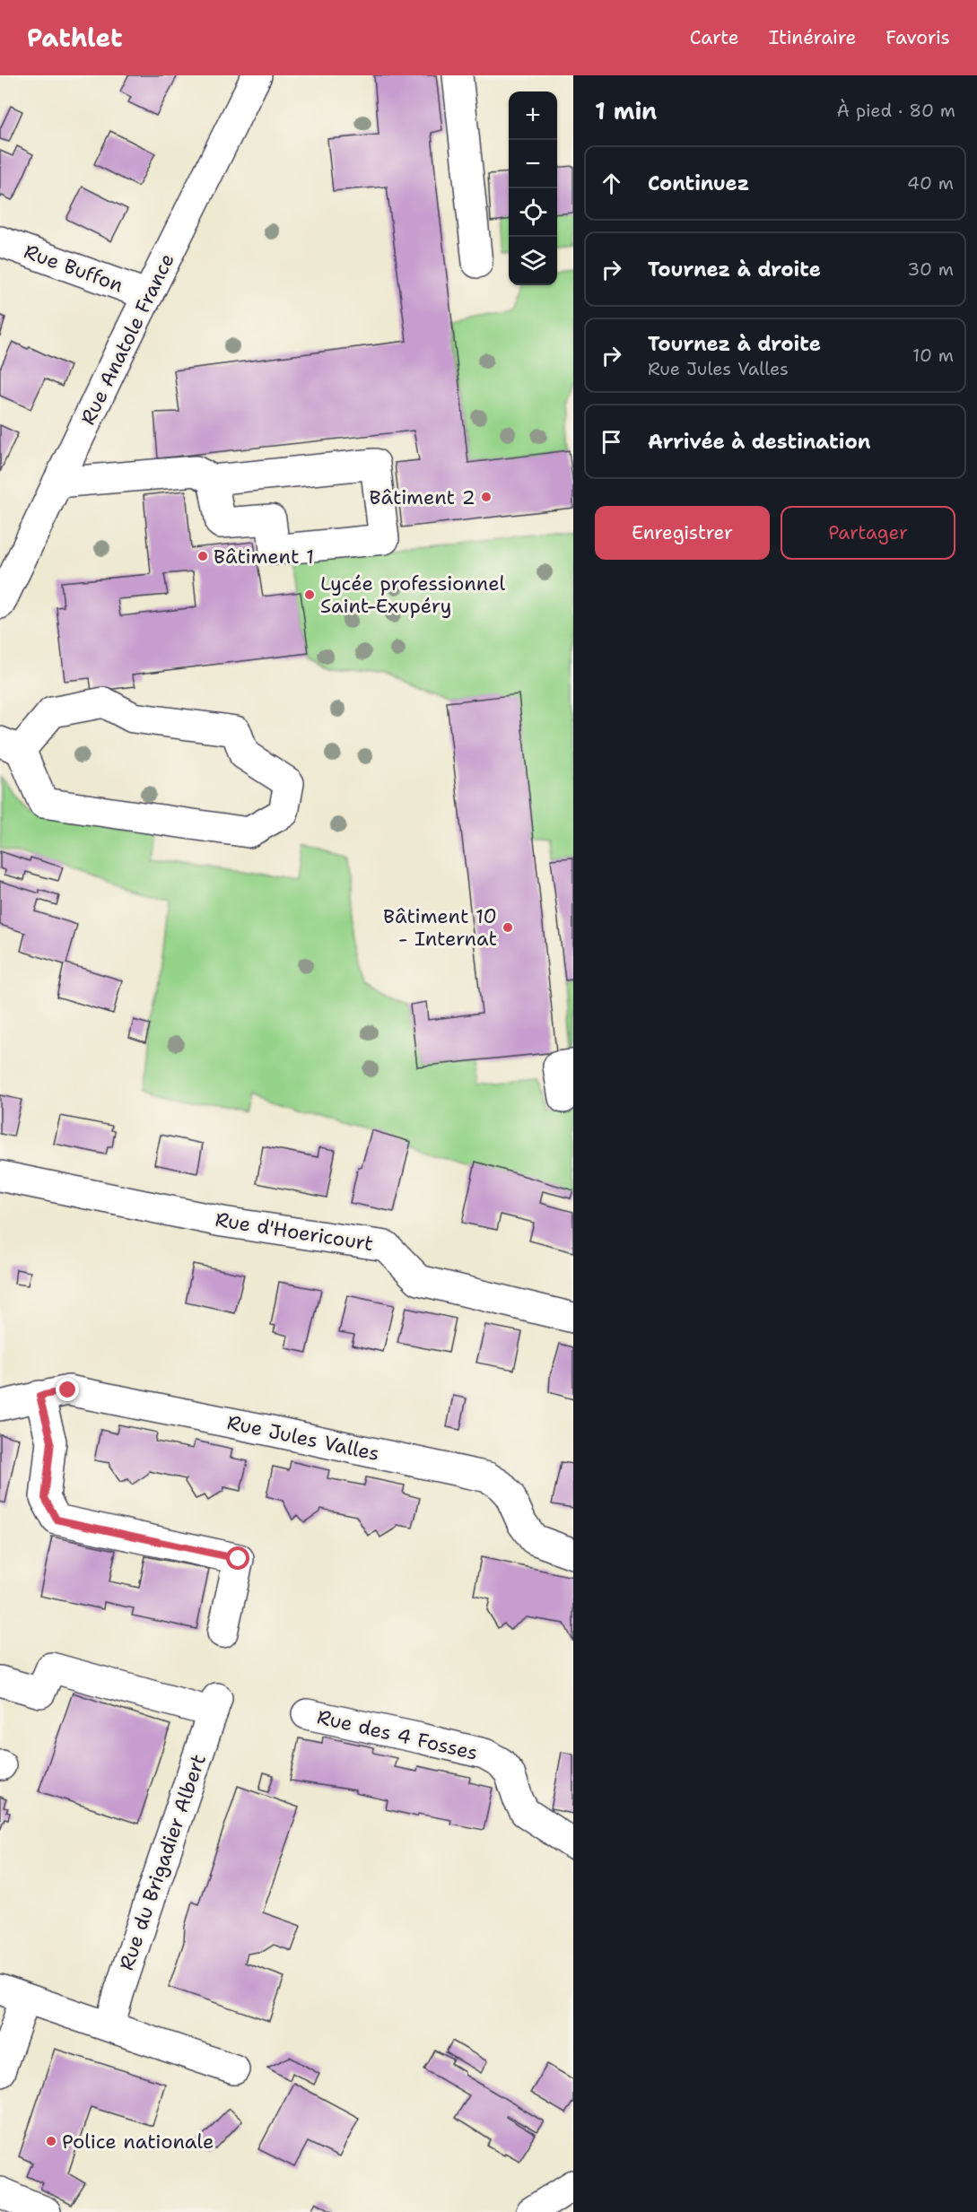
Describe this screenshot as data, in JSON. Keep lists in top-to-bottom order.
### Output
{
  "streets": {
    "street": [
      "Rue Buffon",
      "Rue Anatole France",
      "Rue d'Hoericourt",
      "Rue Jules Valles",
      "Rue des 4 Fosses",
      "Rue du Brigadier Albert"
    ]
  },
  "crossings": [
    ["Rue Buffon", "Rue Anatole France"]
  ],
  "places": [
    "Bâtiment 2",
    "Bâtiment 1",
    "Lycée professionnel Saint-Exupéry",
    "Bâtiment 10 - Internat",
    "Police nationale"
  ],
  "page": {
    "header": "Pathlet",
    "nav": ["Carte", "Itinéraire", "Favoris"],
    "heading": ["1 min", "À pied · 80 m"],
    "map_buttons": ["+", "−"],
    "list": [
      ["Continuez", "40 m"],
      ["Tournez à droite", "30 m"],
      ["Tournez à droite", "Rue Jules Valles", "10 m"],
      "Arrivée à destination"
    ],
    "buttons": ["Enregistrer", "Partager"]
  }
}
